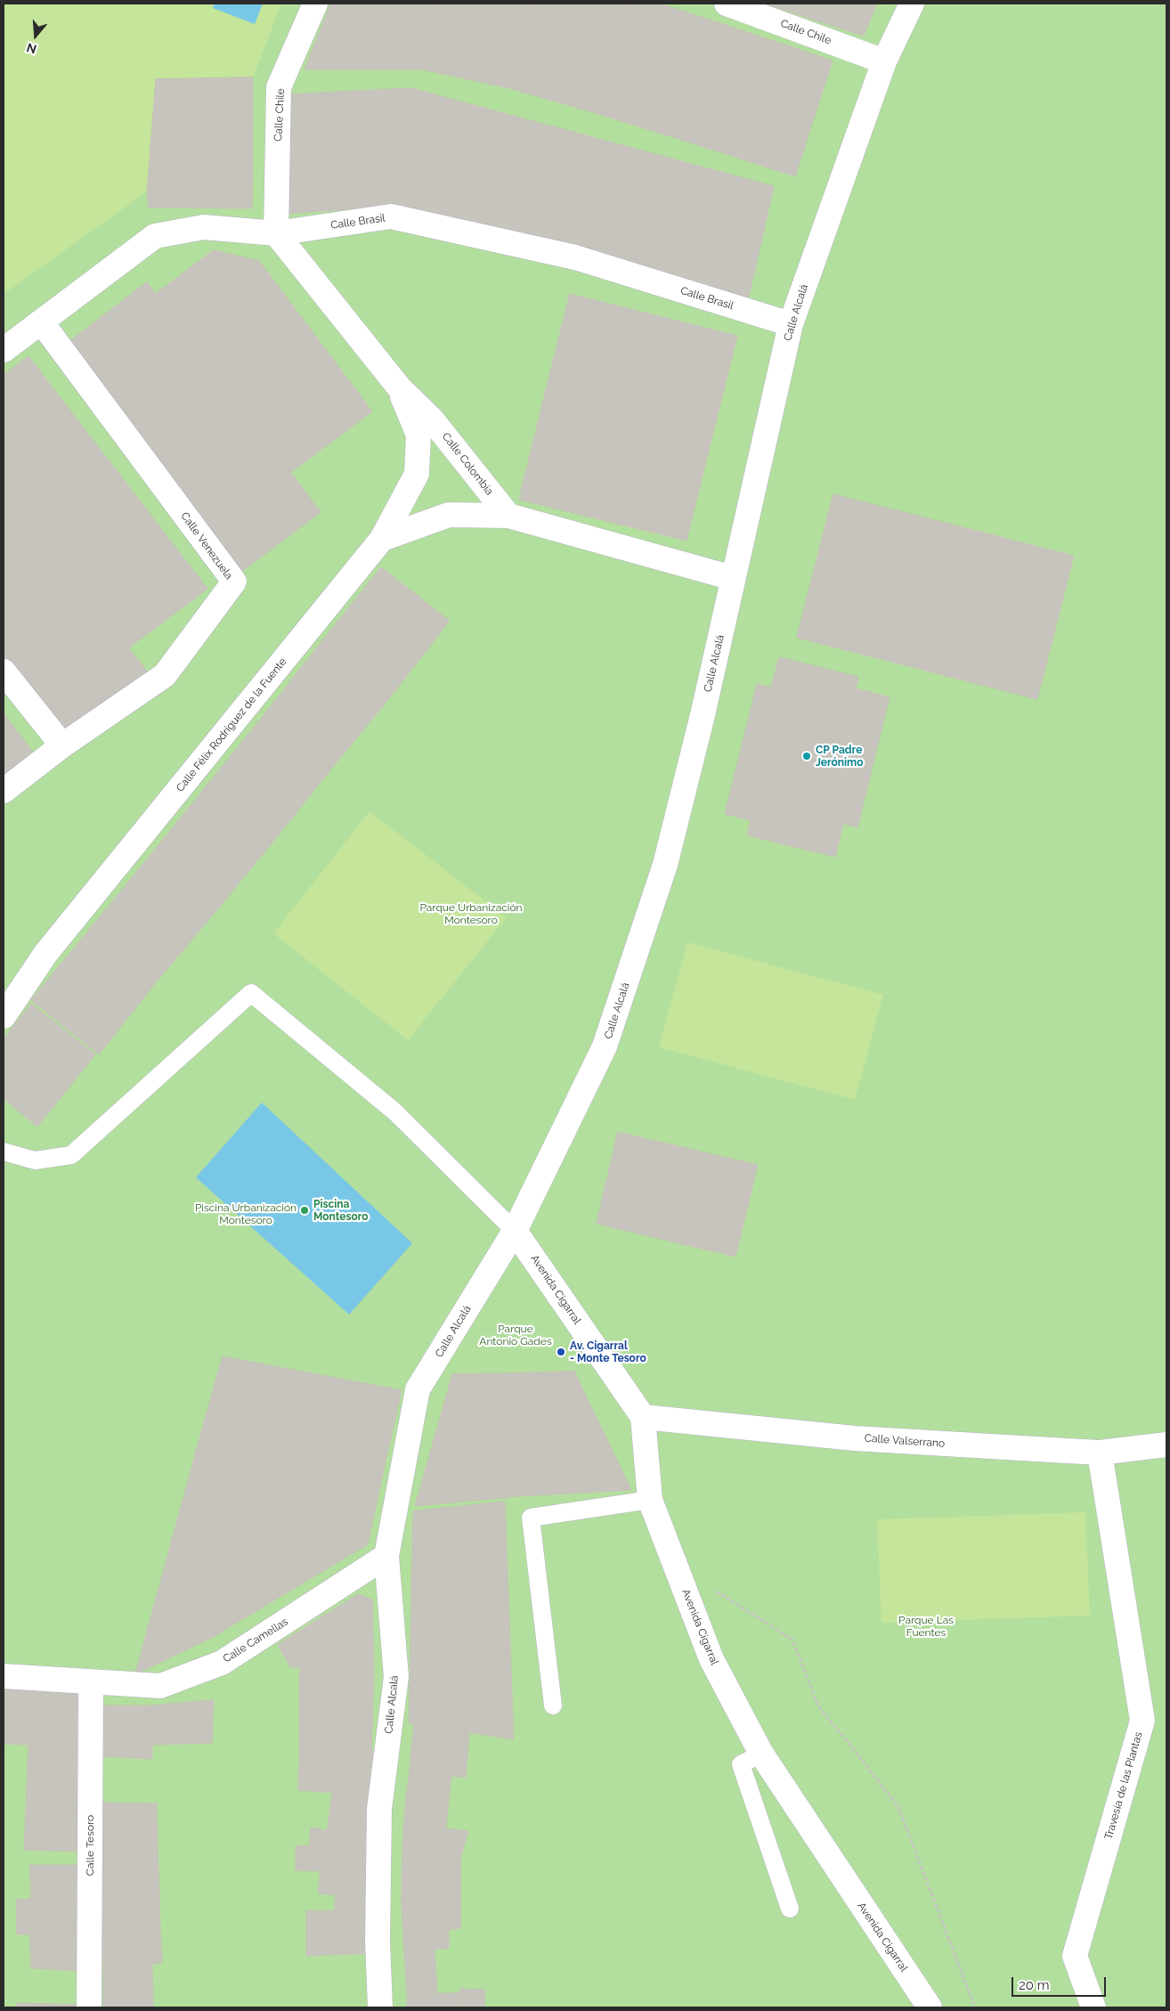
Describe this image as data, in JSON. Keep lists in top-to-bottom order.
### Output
{
  "streets": {
    "street": [
      "Calle Chile",
      "Calle Brasil",
      "Calle Alcalá",
      "Calle Colombia",
      "Calle Venezuela",
      "Calle Félix Rodríguez de la Fuente",
      "Avenida Cigarral",
      "Calle Valserrano",
      "Calle Camellas",
      "Travesía de las Plantas",
      "Calle Tesoro"
    ]
  },
  "crossings": [
    ["Calle Chile", "Calle Brasil"],
    ["Calle Chile", "Calle Alcalá"],
    ["Calle Chile", "Calle Colombia"],
    ["Calle Brasil", "Calle Alcalá"],
    ["Calle Brasil", "Calle Colombia"],
    ["Calle Brasil", "Calle Venezuela"],
    ["Calle Alcalá", "Avenida Cigarral"],
    ["Calle Alcalá", "Calle Camellas"],
    ["Calle Colombia", "Calle Félix Rodríguez de la Fuente"],
    ["Avenida Cigarral", "Calle Valserrano"],
    ["Calle Valserrano", "Travesía de las Plantas"],
    ["Calle Camellas", "Calle Tesoro"]
  ],
  "parks": [
    "Parque Urbanización Montesoro",
    "Piscina Urbanización Montesoro",
    "Parque Antonio Gades",
    "Parque Las Fuentes"
  ],
  "places": ["CP Padre Jerónimo", "Piscina Montesoro", "Av. Cigarral - Monte Tesoro"],
  "scale_bar": "20 m",
  "north": "bottom"
}
